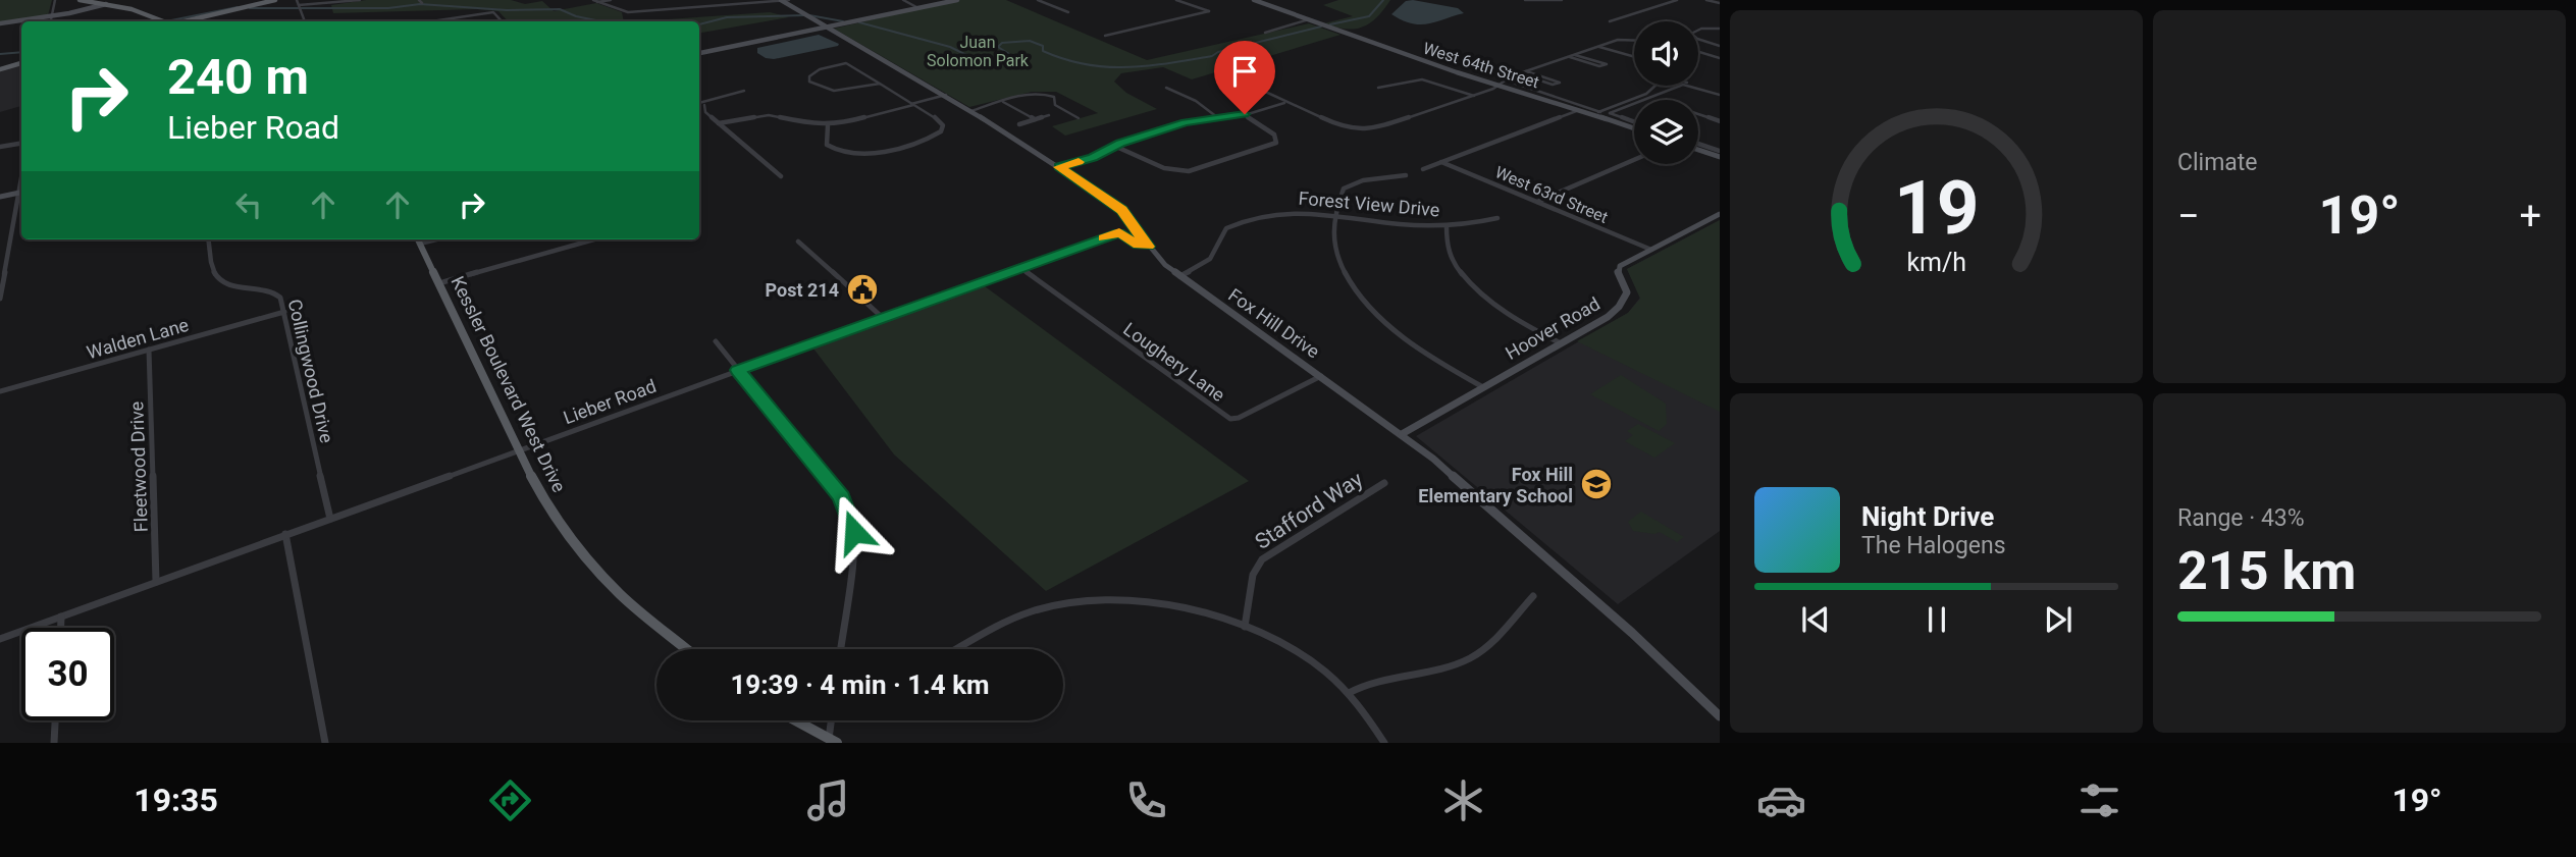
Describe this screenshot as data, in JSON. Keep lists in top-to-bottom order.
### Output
{
  "streets": {
    "main road": ["Kessler Boulevard West Drive"],
    "street": [
      "West 64th Street",
      "West 63rd Street",
      "Forest View Drive",
      "Fox Hill Drive",
      "Hoover Road",
      "Walden Lane",
      "Loughery Lane",
      "Collingwood Drive",
      "Lieber Road",
      "Fleetwood Drive",
      "Stafford Way"
    ]
  },
  "crossings": [
    ["West 63rd Street", "Hoover Road"],
    ["Forest View Drive", "Fox Hill Drive"],
    ["Fox Hill Drive", "Hoover Road"],
    ["Fox Hill Drive", "Loughery Lane"],
    ["Fox Hill Drive", "Lieber Road"],
    ["Walden Lane", "Collingwood Drive"],
    ["Walden Lane", "Fleetwood Drive"],
    ["Loughery Lane", "Lieber Road"],
    ["Collingwood Drive", "Lieber Road"],
    ["Kessler Boulevard West Drive", "Lieber Road"],
    ["Lieber Road", "Fleetwood Drive"]
  ],
  "parks": ["Juan Solomon Park"],
  "places": {
    "public building": ["Post 214"],
    "school or university": ["Fox Hill Elementary School"]
  },
  "page": {
    "tile": [
      "Climate",
      ["Range · 43%", "215 km"]
    ],
    "turn": ["240 m", "Lieber Road"],
    "heat": ["−", "19°", "+"],
    "song": ["Night Drive", "The Halogens"],
    "limit": "30",
    "trip": "19:39 · 4 min · 1.4 km",
    "tabs": ["19:35", "19°"],
    "gauge": ["19", "km/h"]
  }
}
